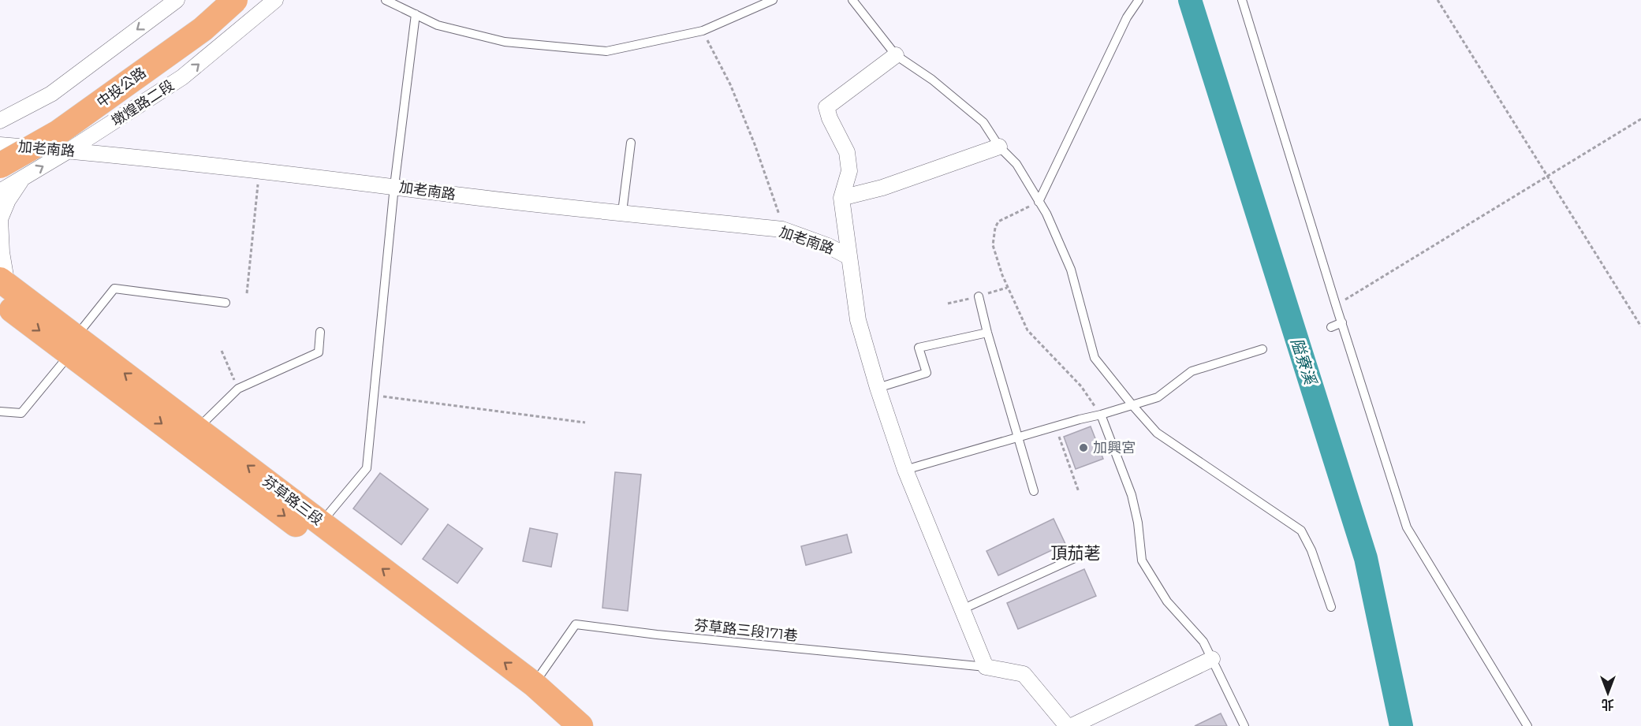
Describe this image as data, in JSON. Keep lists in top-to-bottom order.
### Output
{
  "streets": {
    "main road": ["中投公路", "芬草路三段"],
    "street": ["墩煌路二段", "加老南路"],
    "lane": ["芬草路三段171巷"]
  },
  "crossings": [
    ["墩煌路二段", "加老南路"],
    ["芬草路三段", "芬草路三段171巷"]
  ],
  "districts": ["頂茄荖"],
  "water": ["隘寮溪"],
  "places": ["加興宮"],
  "north": "bottom"
}
